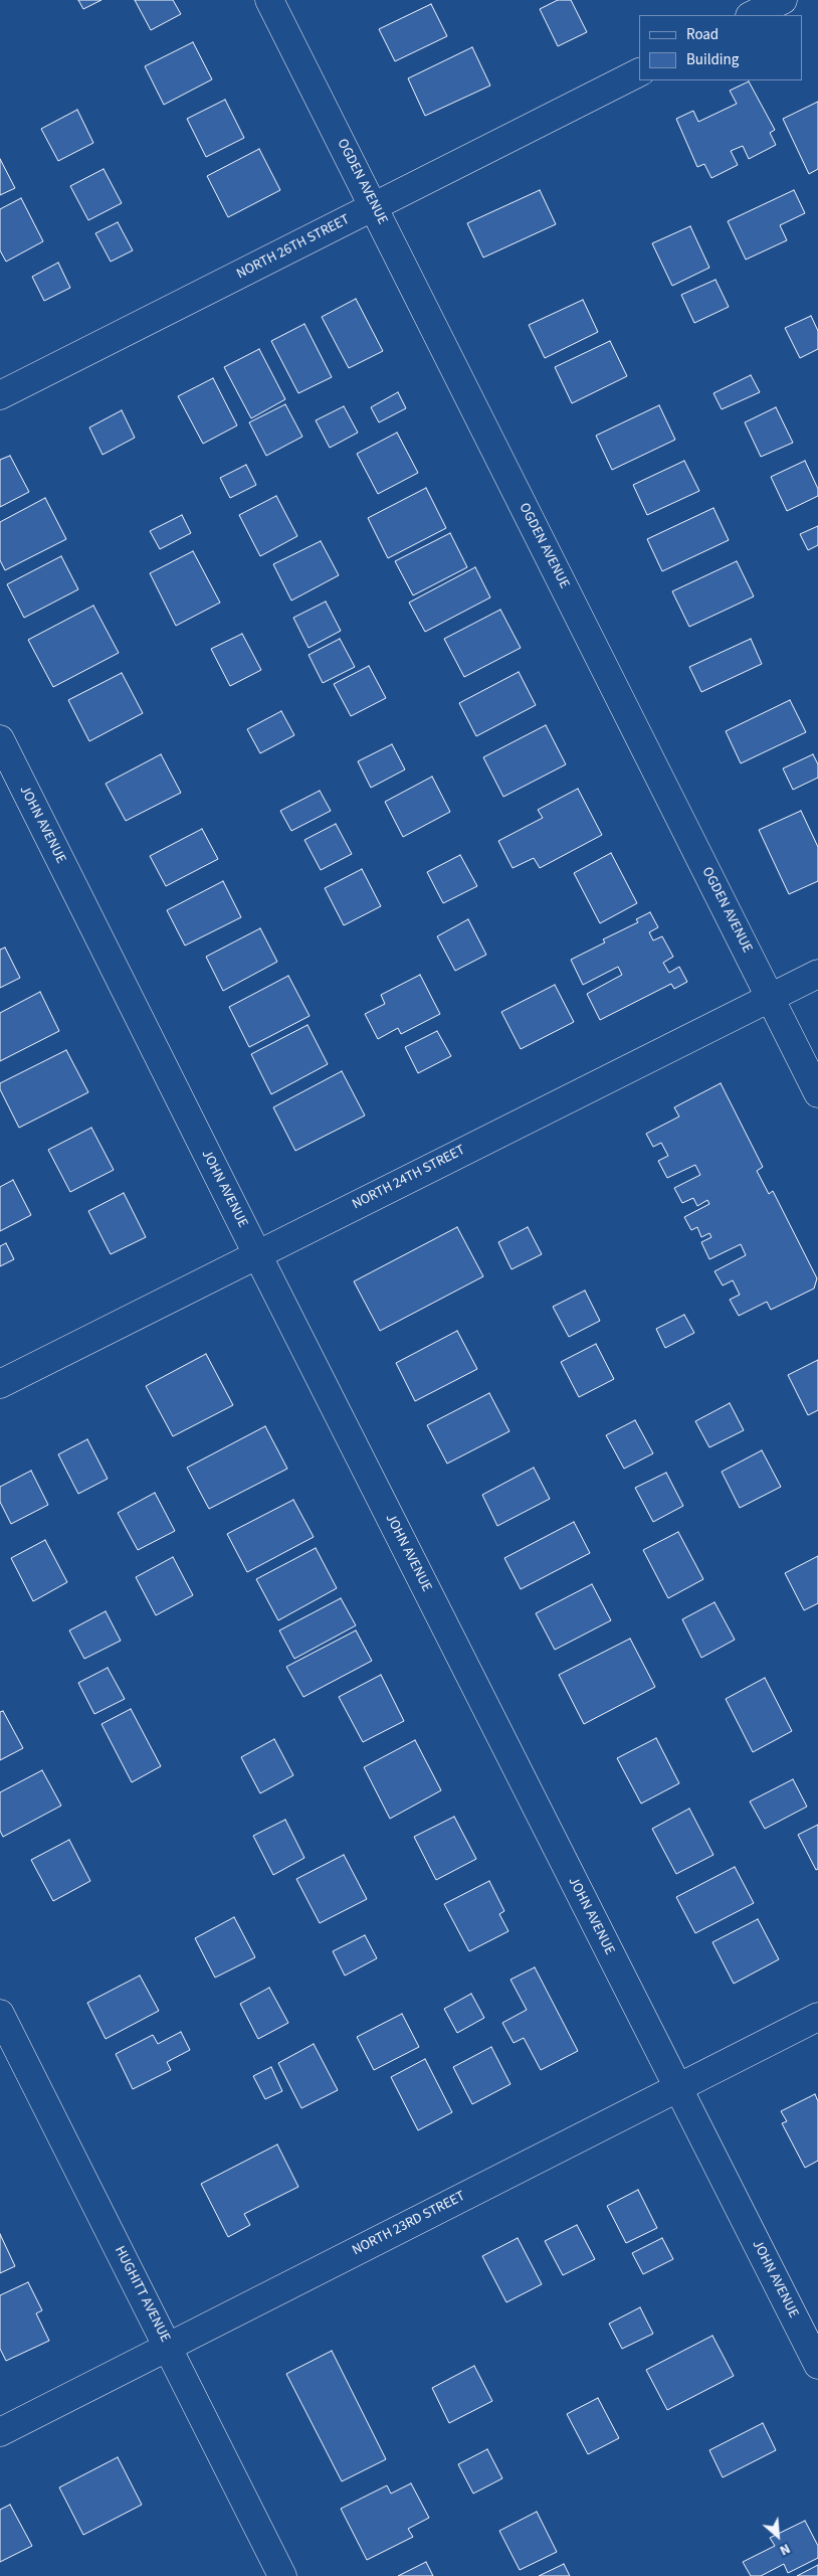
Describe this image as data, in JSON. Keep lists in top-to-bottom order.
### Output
{
  "streets": {
    "street": [
      "OGDEN AVENUE",
      "NORTH 26TH STREET",
      "JOHN AVENUE",
      "NORTH 24TH STREET",
      "NORTH 23RD STREET",
      "HUGHITT AVENUE"
    ]
  },
  "crossings": [
    ["OGDEN AVENUE", "NORTH 26TH STREET"],
    ["OGDEN AVENUE", "NORTH 24TH STREET"],
    ["JOHN AVENUE", "NORTH 24TH STREET"],
    ["JOHN AVENUE", "NORTH 23RD STREET"],
    ["NORTH 23RD STREET", "HUGHITT AVENUE"]
  ],
  "legend": ["Road", "Building"],
  "north": "bottom right"
}
